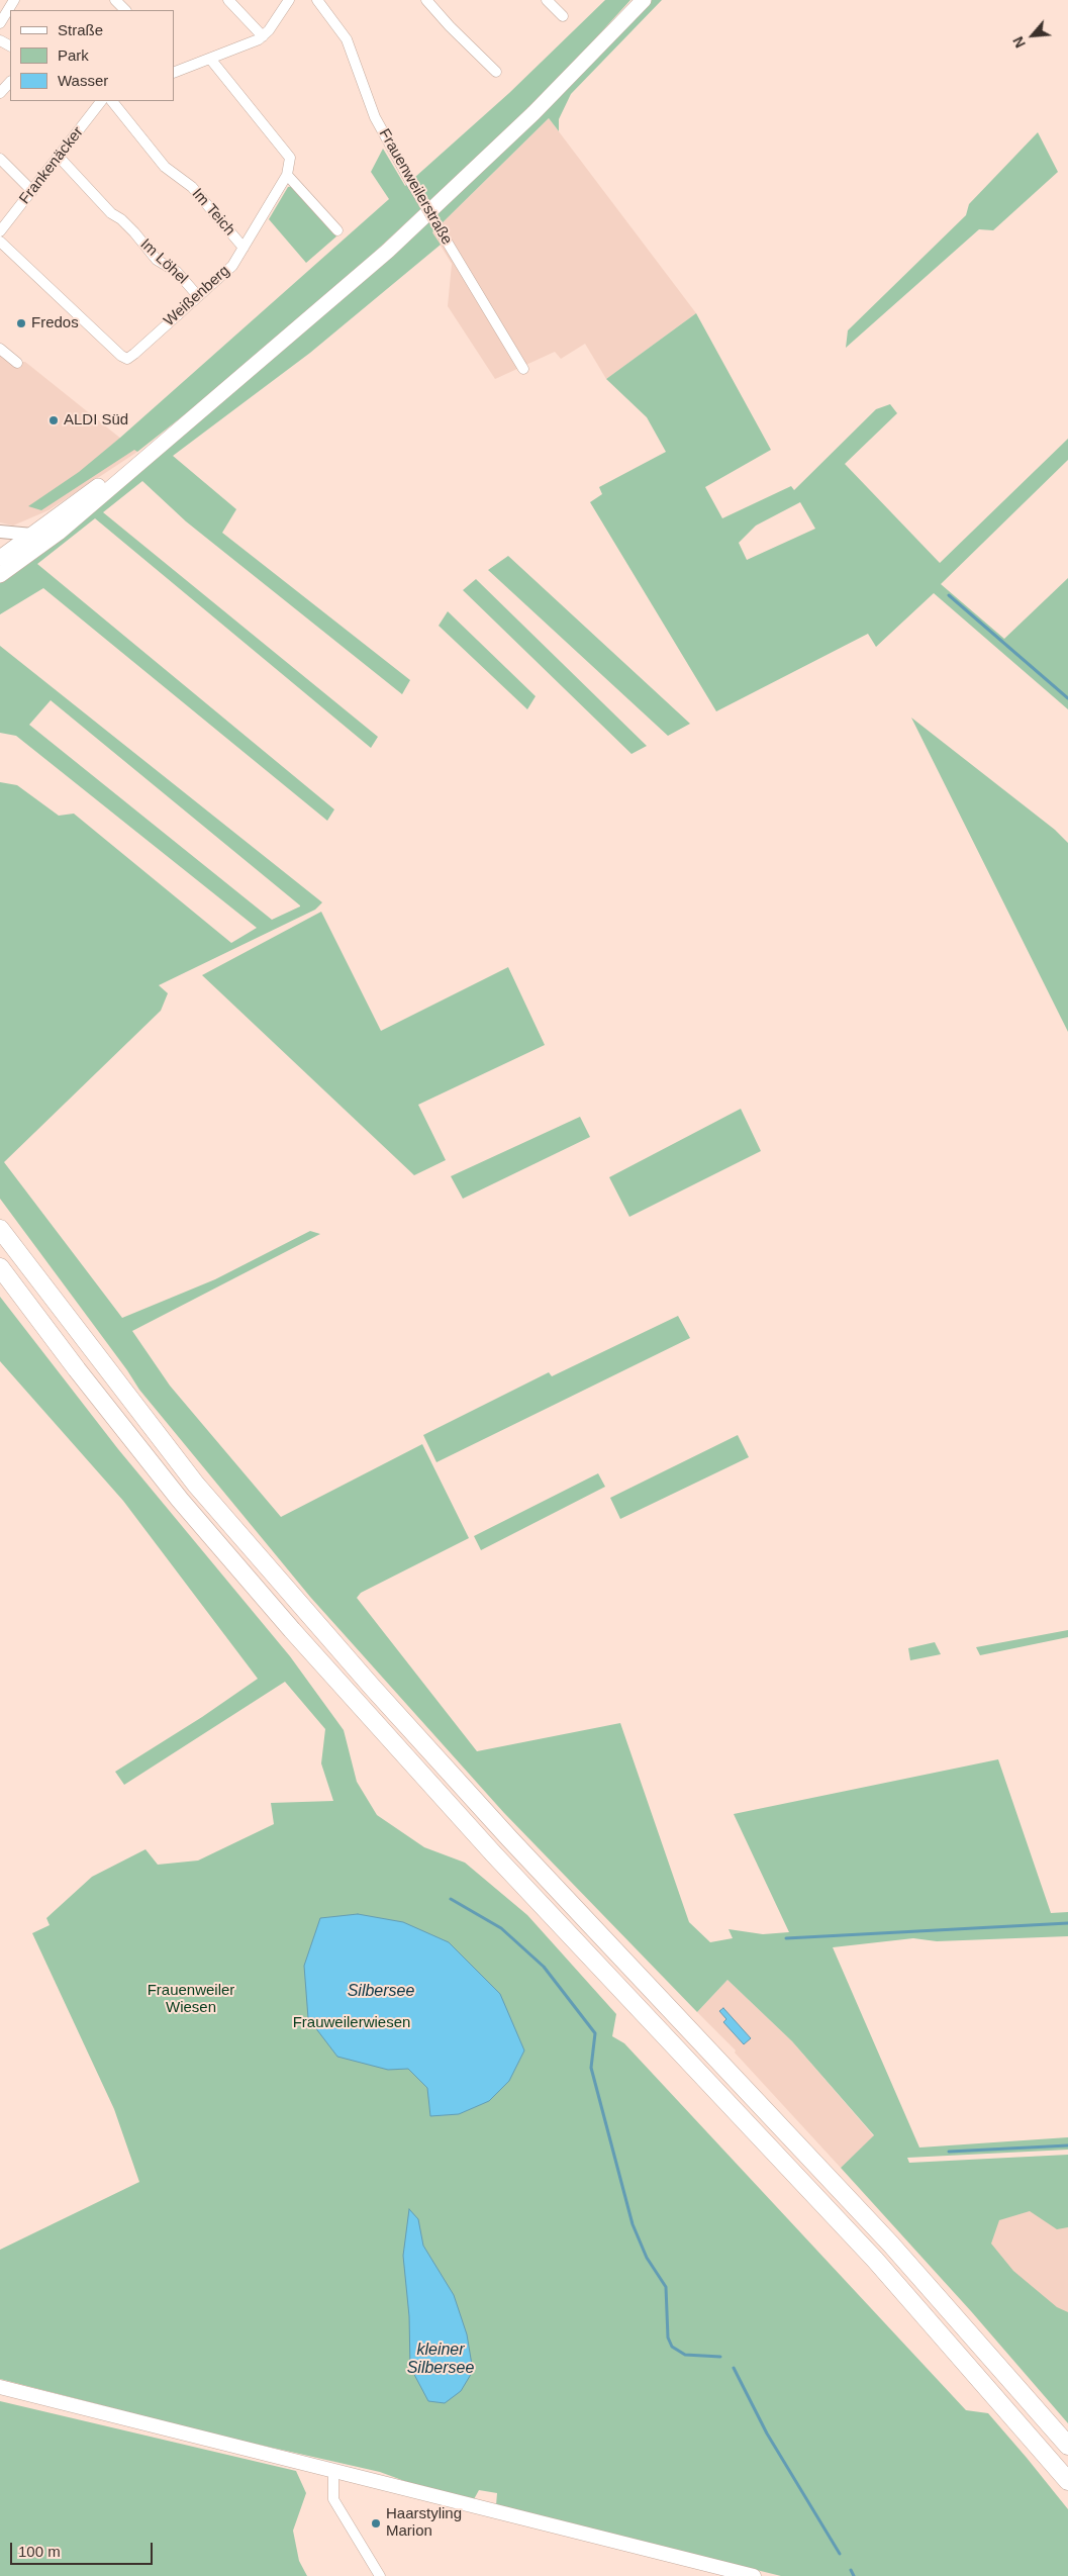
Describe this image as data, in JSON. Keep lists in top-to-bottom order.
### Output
{
  "streets": {
    "street": [
      "Frankenäcker",
      "Frauenweilerstraße",
      "Im Teich",
      "Im Löhel",
      "Weißenberg"
    ]
  },
  "crossings": [
    ["Frankenäcker", "Im Löhel"],
    ["Im Teich", "Weißenberg"],
    ["Im Löhel", "Weißenberg"]
  ],
  "water": ["Silbersee", "kleiner Silbersee"],
  "parks": ["Frauenweiler Wiesen", "Frauweilerwiesen"],
  "places": ["Fredos", "ALDI Süd", "Haarstyling Marion"],
  "legend": ["Straße", "Park", "Wasser"],
  "scale_bar": "100 m",
  "north": "bottom left"
}
